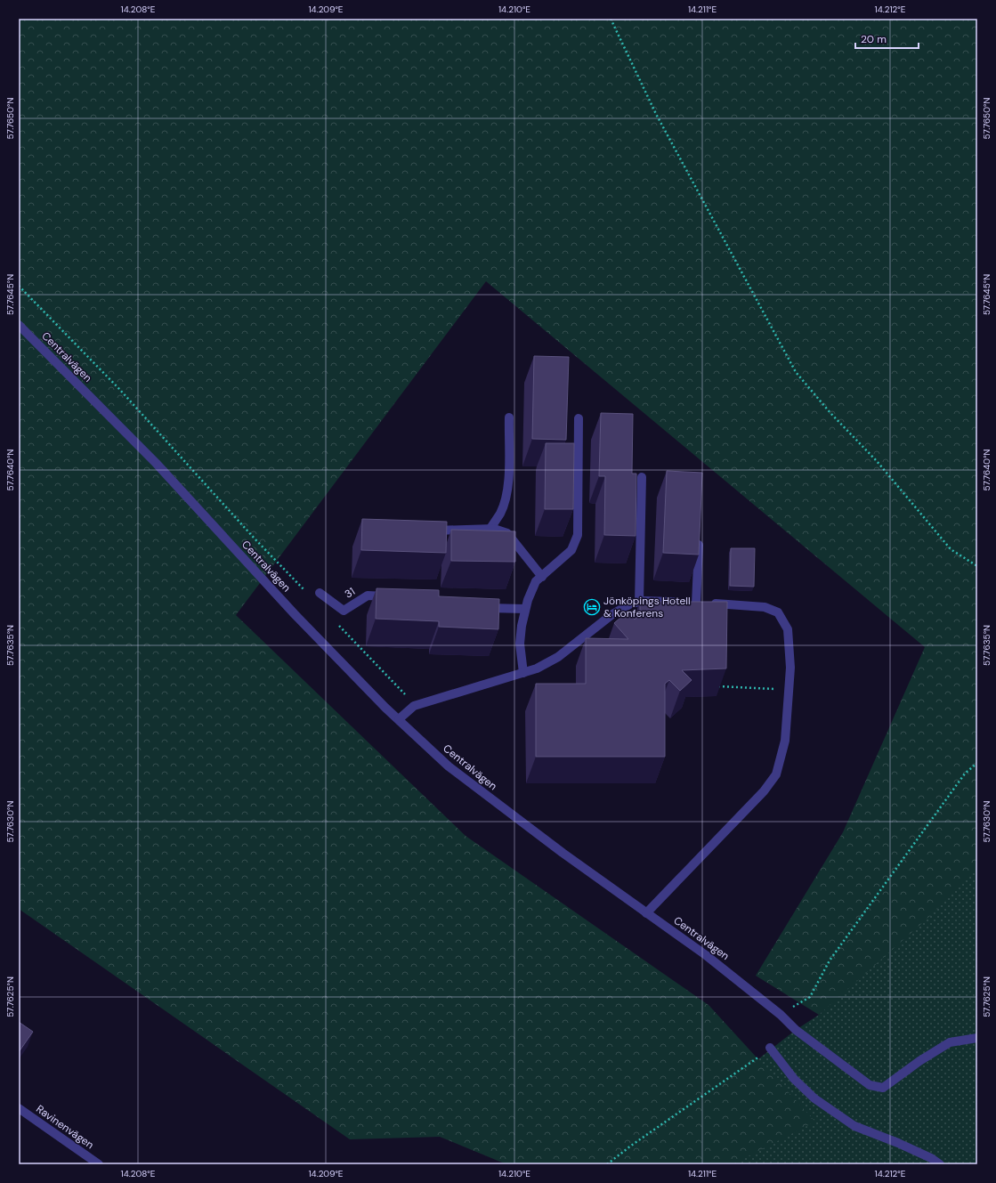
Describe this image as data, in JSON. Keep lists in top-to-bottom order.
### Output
{
  "streets": {
    "street": ["Centralvägen", "31", "Ravinenvägen"]
  },
  "places": {
    "hotel": ["Jönköpings Hotell & Konferens"]
  },
  "scale_bar": "20 m",
  "coordinates": [
    "14.208°E",
    "14.209°E",
    "14.210°E",
    "14.211°E",
    "14.212°E",
    "57.7650°N",
    "57.7645°N",
    "57.7640°N",
    "57.7635°N",
    "57.7630°N",
    "57.7625°N"
  ]
}
